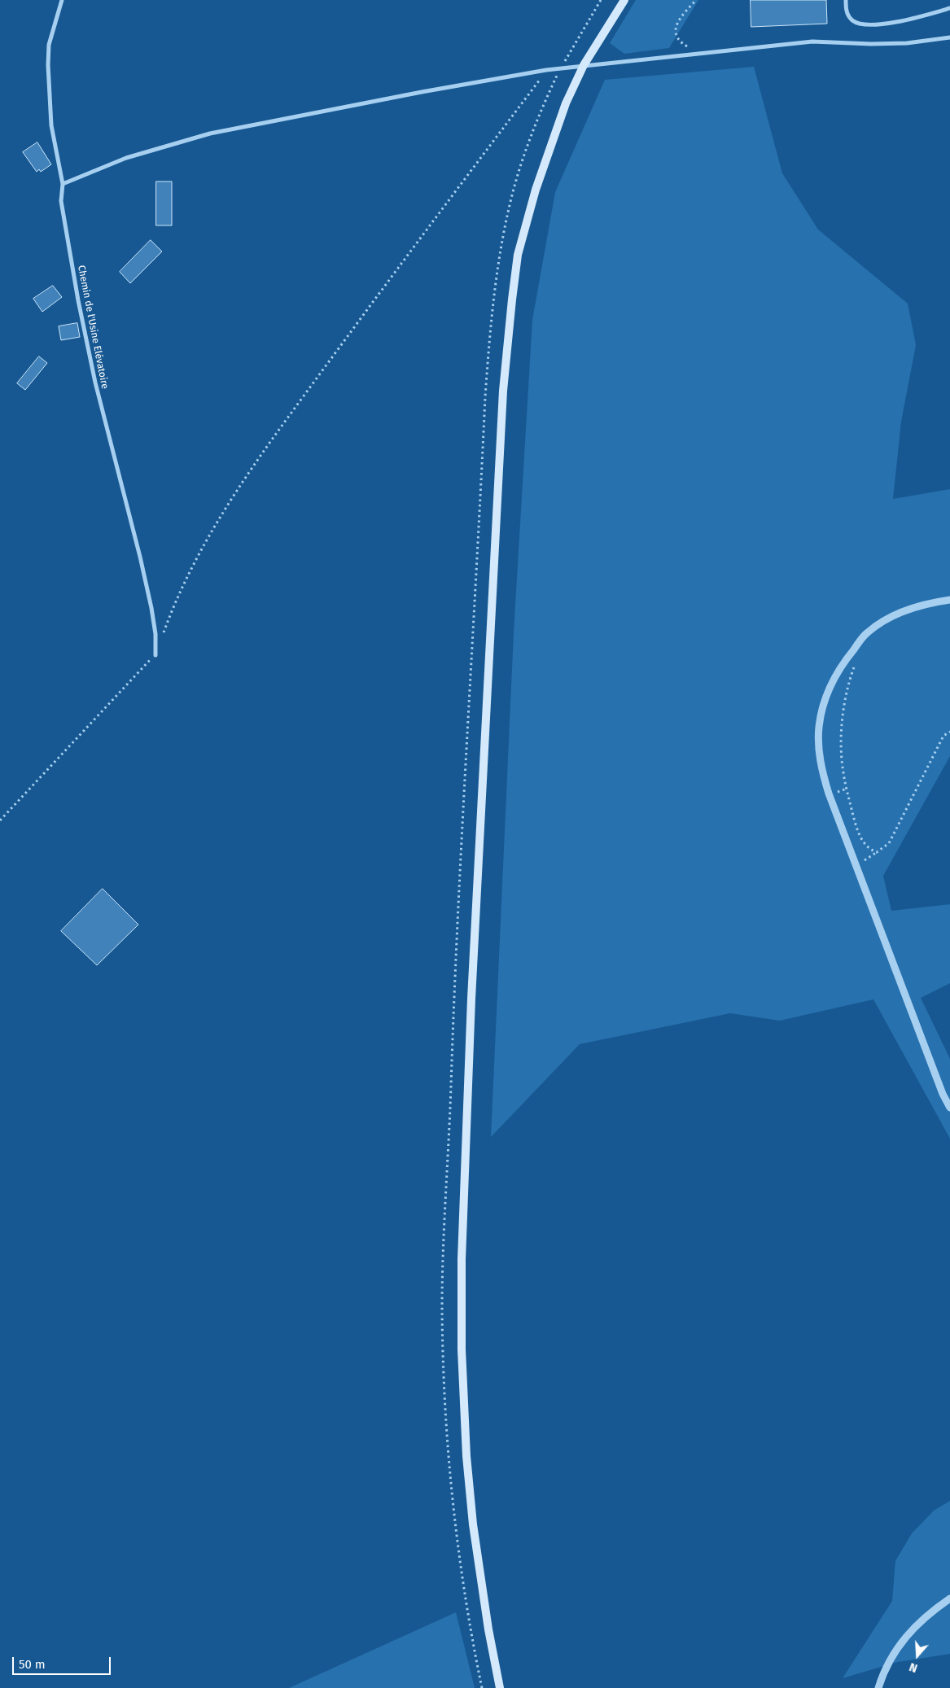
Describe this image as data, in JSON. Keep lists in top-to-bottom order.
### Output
{
  "streets": {
    "street": ["Chemin de l'Usine Elévatoire"]
  },
  "scale_bar": "50 m",
  "north": "bottom"
}
